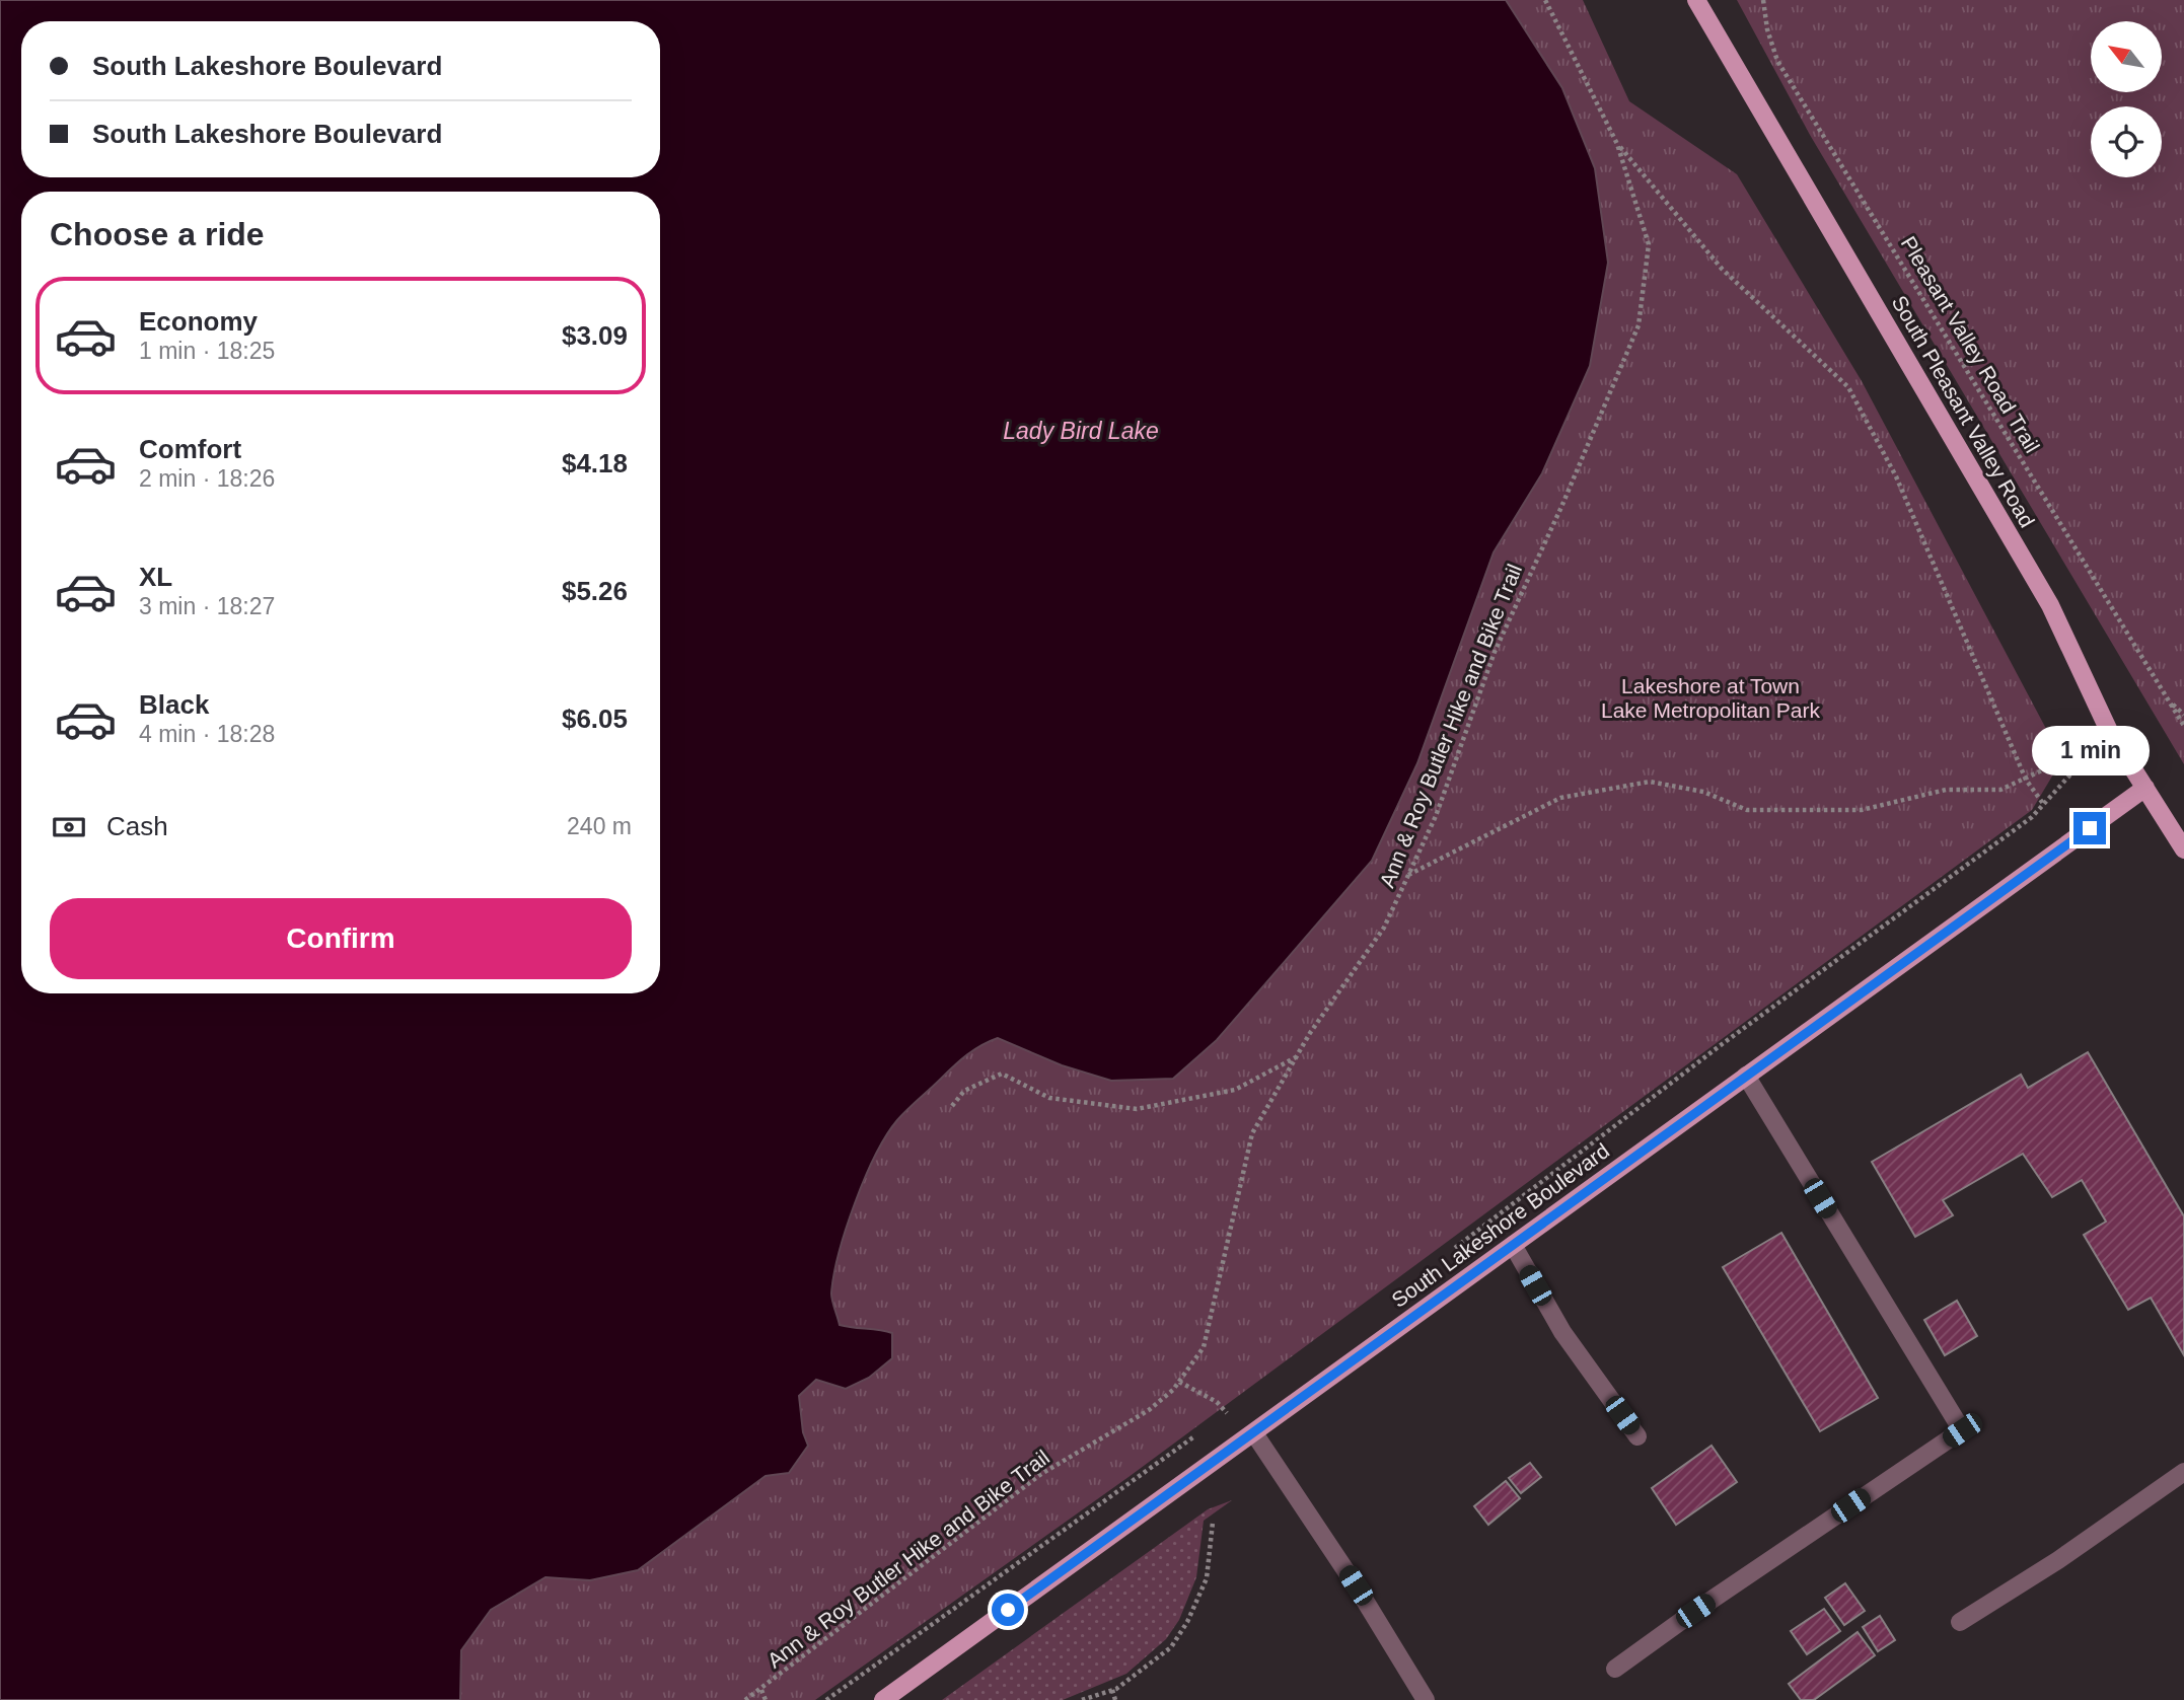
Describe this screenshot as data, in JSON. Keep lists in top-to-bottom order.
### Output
{
  "streets": {
    "main road": ["South Pleasant Valley Road", "South Lakeshore Boulevard"],
    "path": ["Pleasant Valley Road Trail", "Ann & Roy Butler Hike and Bike Trail"]
  },
  "crossings": [
    ["South Pleasant Valley Road", "South Lakeshore Boulevard"]
  ],
  "water": ["Lady Bird Lake"],
  "parks": ["Lakeshore at Town Lake Metropolitan Park"],
  "north": "top left",
  "page": {
    "banner": ["South Lakeshore Boulevard", "South Lakeshore Boulevard"],
    "heading": "Choose a ride",
    "list": [
      {
        "name": "Economy",
        "note": "1 min · 18:25",
        "value": "$3.09"
      },
      {
        "name": "Comfort",
        "note": "2 min · 18:26",
        "value": "$4.18"
      },
      {
        "name": "XL",
        "note": "3 min · 18:27",
        "value": "$5.26"
      },
      {
        "name": "Black",
        "note": "4 min · 18:28",
        "value": "$6.05"
      }
    ],
    "bubble": "1 min",
    "pay": ["Cash", "240 m"],
    "buttons": "Confirm"
  }
}
